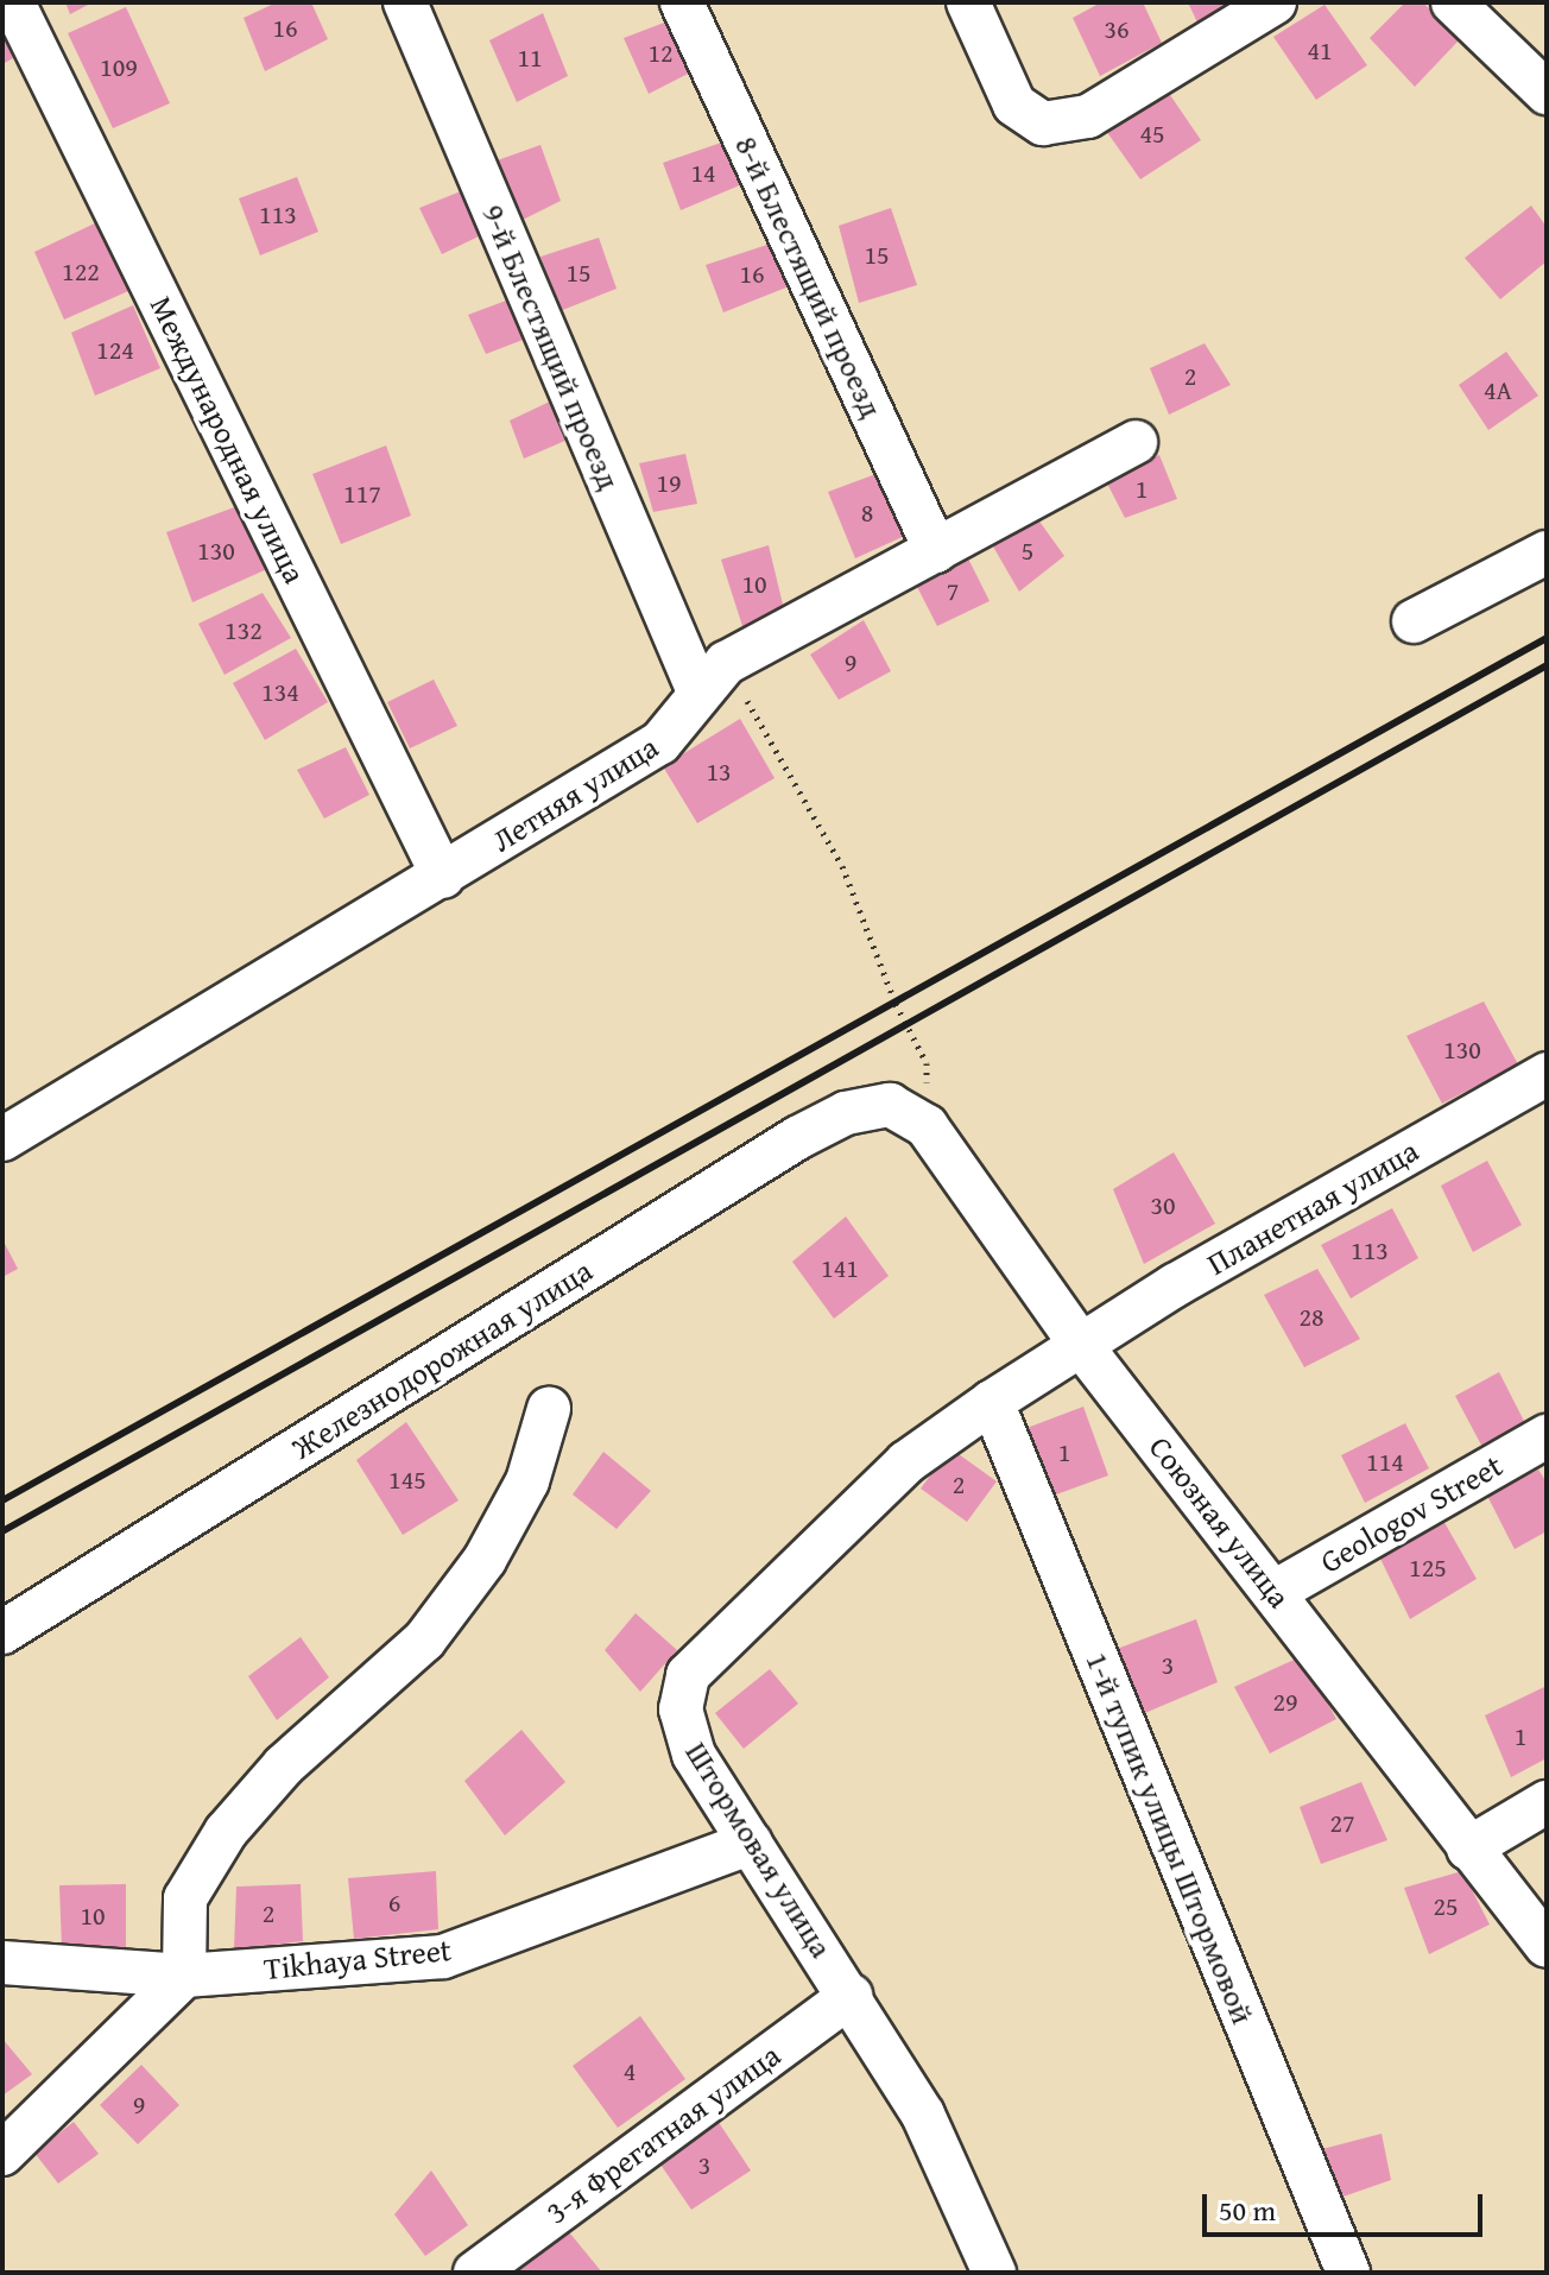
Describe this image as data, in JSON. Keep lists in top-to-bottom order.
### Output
{
  "streets": {
    "street": [
      "8-й Блестящий проезд",
      "9-й Блестящий проезд",
      "Международная улица",
      "Летняя улица",
      "Планетная улица",
      "Железнодорожная улица",
      "Geologov Street",
      "Союзная улица",
      "1-й тупик улицы Штормовой",
      "Штормовая улица",
      "Tikhaya Street",
      "3-я Фрегатная улица"
    ]
  },
  "crossings": [
    ["8-й Блестящий проезд", "Летняя улица"],
    ["9-й Блестящий проезд", "Летняя улица"],
    ["Международная улица", "Летняя улица"],
    ["Планетная улица", "Союзная улица"],
    ["Планетная улица", "Штормовая улица"],
    ["Железнодорожная улица", "Союзная улица"],
    ["Geologov Street", "Союзная улица"],
    ["Союзная улица", "Штормовая улица"],
    ["1-й тупик улицы Штормовой", "Штормовая улица"],
    ["Штормовая улица", "Tikhaya Street"],
    ["Штормовая улица", "3-я Фрегатная улица"]
  ],
  "house_numbers": [
    "16",
    "36",
    "41",
    "12",
    "11",
    "109",
    "45",
    "14",
    "113",
    "15",
    "122",
    "15",
    "16",
    "124",
    "2",
    "4А",
    "19",
    "1",
    "117",
    "8",
    "130",
    "5",
    "10",
    "7",
    "132",
    "9",
    "134",
    "13",
    "130",
    "30",
    "113",
    "141",
    "28",
    "1",
    "114",
    "145",
    "2",
    "125",
    "3",
    "29",
    "1",
    "27",
    "6",
    "25",
    "2",
    "10",
    "4",
    "9",
    "3"
  ],
  "scale_bar": "50 m"
}
